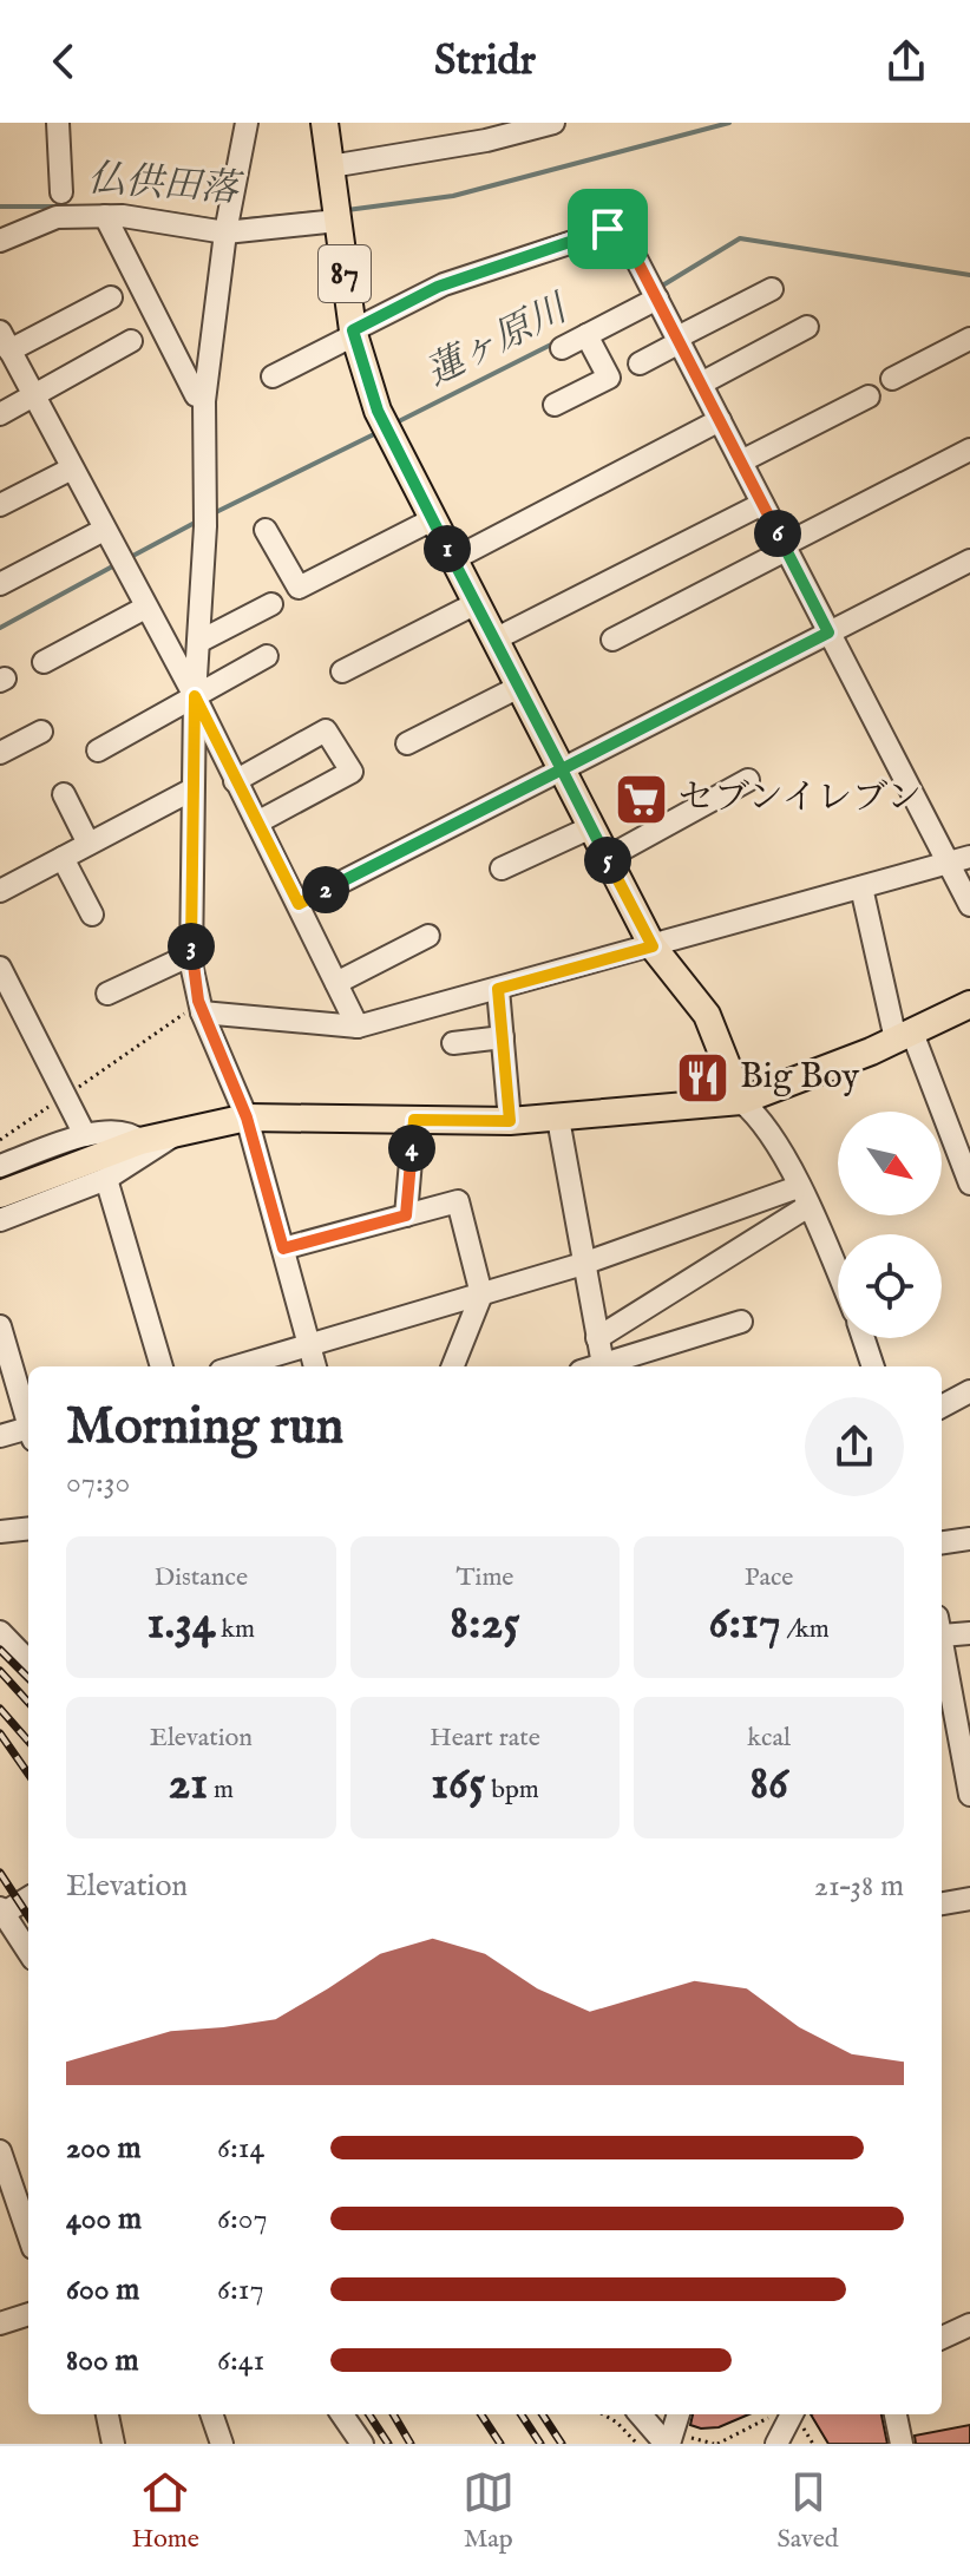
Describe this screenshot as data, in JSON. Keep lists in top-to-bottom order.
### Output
{
  "streets": {
    "main road": ["87"]
  },
  "water": ["仏供田落", "蓮ヶ原川"],
  "places": {
    "supermarket": ["セブンイレブン"],
    "restaurant": ["Big Boy"]
  },
  "north": "bottom right",
  "page": {
    "header": "Stridr",
    "pins": [
      "6",
      "1",
      "5",
      "2",
      "3",
      "4"
    ],
    "heading": ["Morning run", "07:30"],
    "stats": [
      ["Distance", "1.34 km"],
      ["Time", "8:25"],
      ["Pace", "6:17 /km"],
      ["Elevation", "21 m"],
      ["Heart rate", "165 bpm"],
      ["kcal", "86"]
    ],
    "chart": ["Elevation", "21–38 m"],
    "list": [
      {
        "name": "200 m",
        "note": "6:14"
      },
      {
        "name": "400 m",
        "note": "6:07"
      },
      {
        "name": "600 m",
        "note": "6:17"
      },
      {
        "name": "800 m",
        "note": "6:41"
      }
    ],
    "tabs": ["Home", "Map", "Saved"]
  }
}
